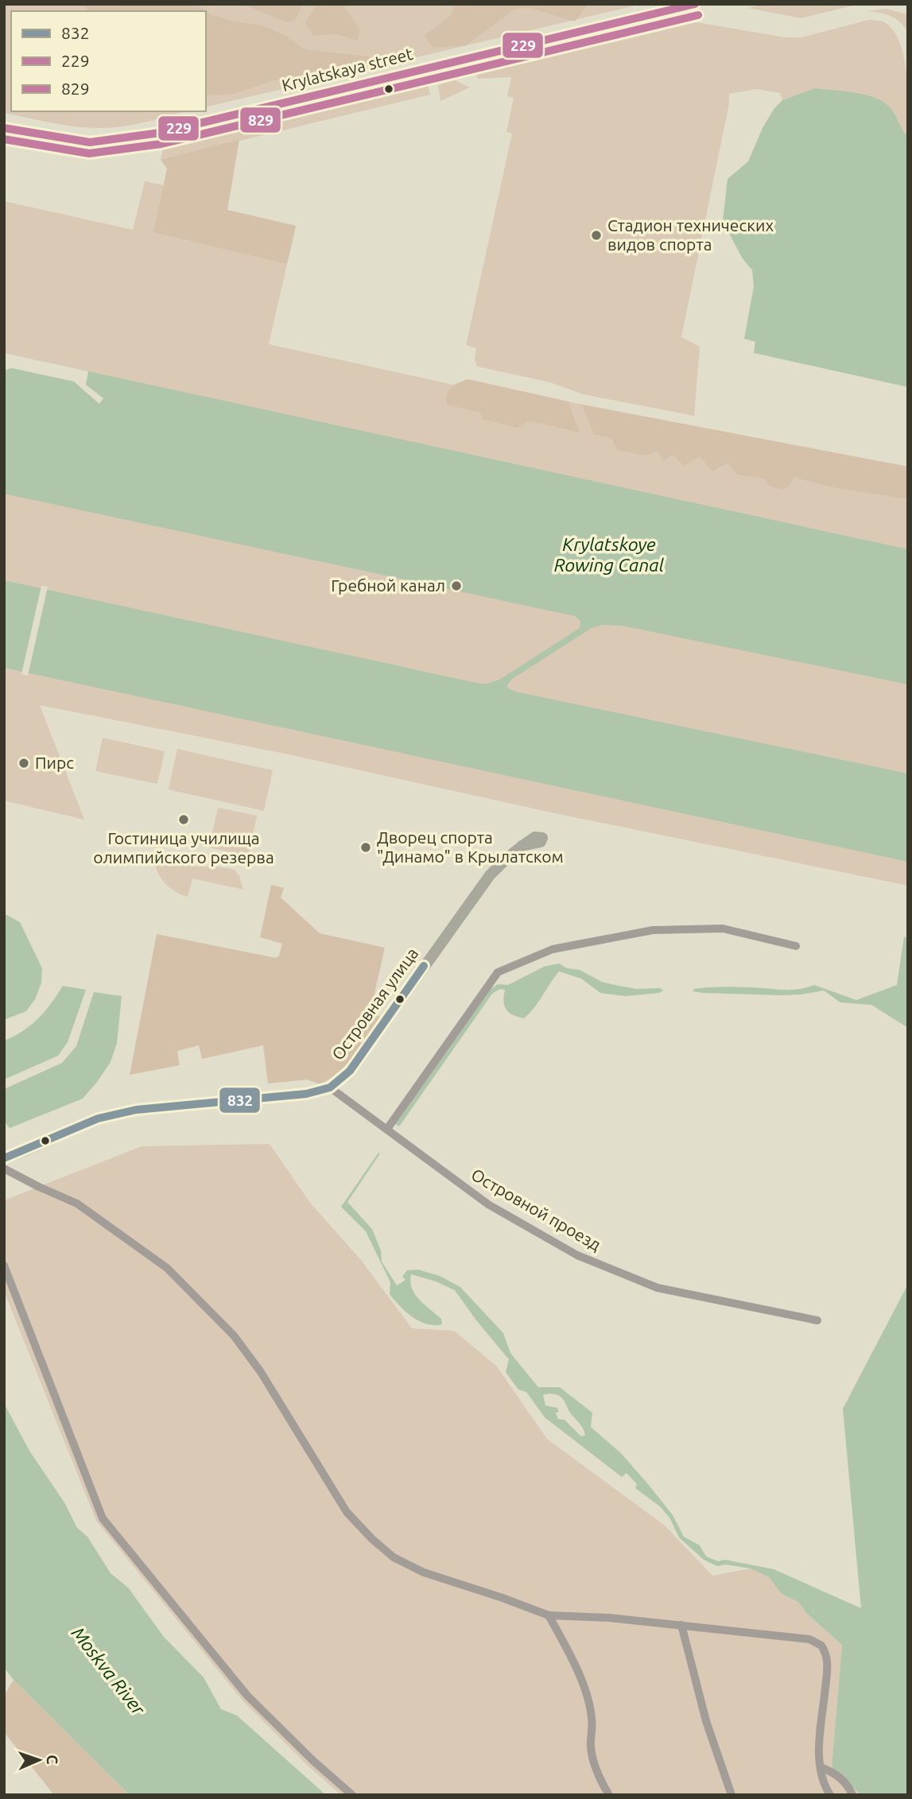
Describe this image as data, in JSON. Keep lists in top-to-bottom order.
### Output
{
  "streets": {
    "main road": ["Krylatskaya street", "Островная улица"],
    "street": ["Островной проезд"]
  },
  "crossings": [
    ["Островная улица", "Островной проезд"]
  ],
  "water": ["Krylatskoye Rowing Canal", "Moskva River"],
  "places": [
    "Стадион технических видов спорта",
    "Гребной канал",
    "Пирс",
    "Гостиница училища олимпийского резерва",
    "Дворец спорта \"Динамо\" в Крылатском"
  ],
  "lines": ["transit line 229", "transit line 829", "transit line 832"],
  "legend": ["832", "229", "829"],
  "north": "right"
}
